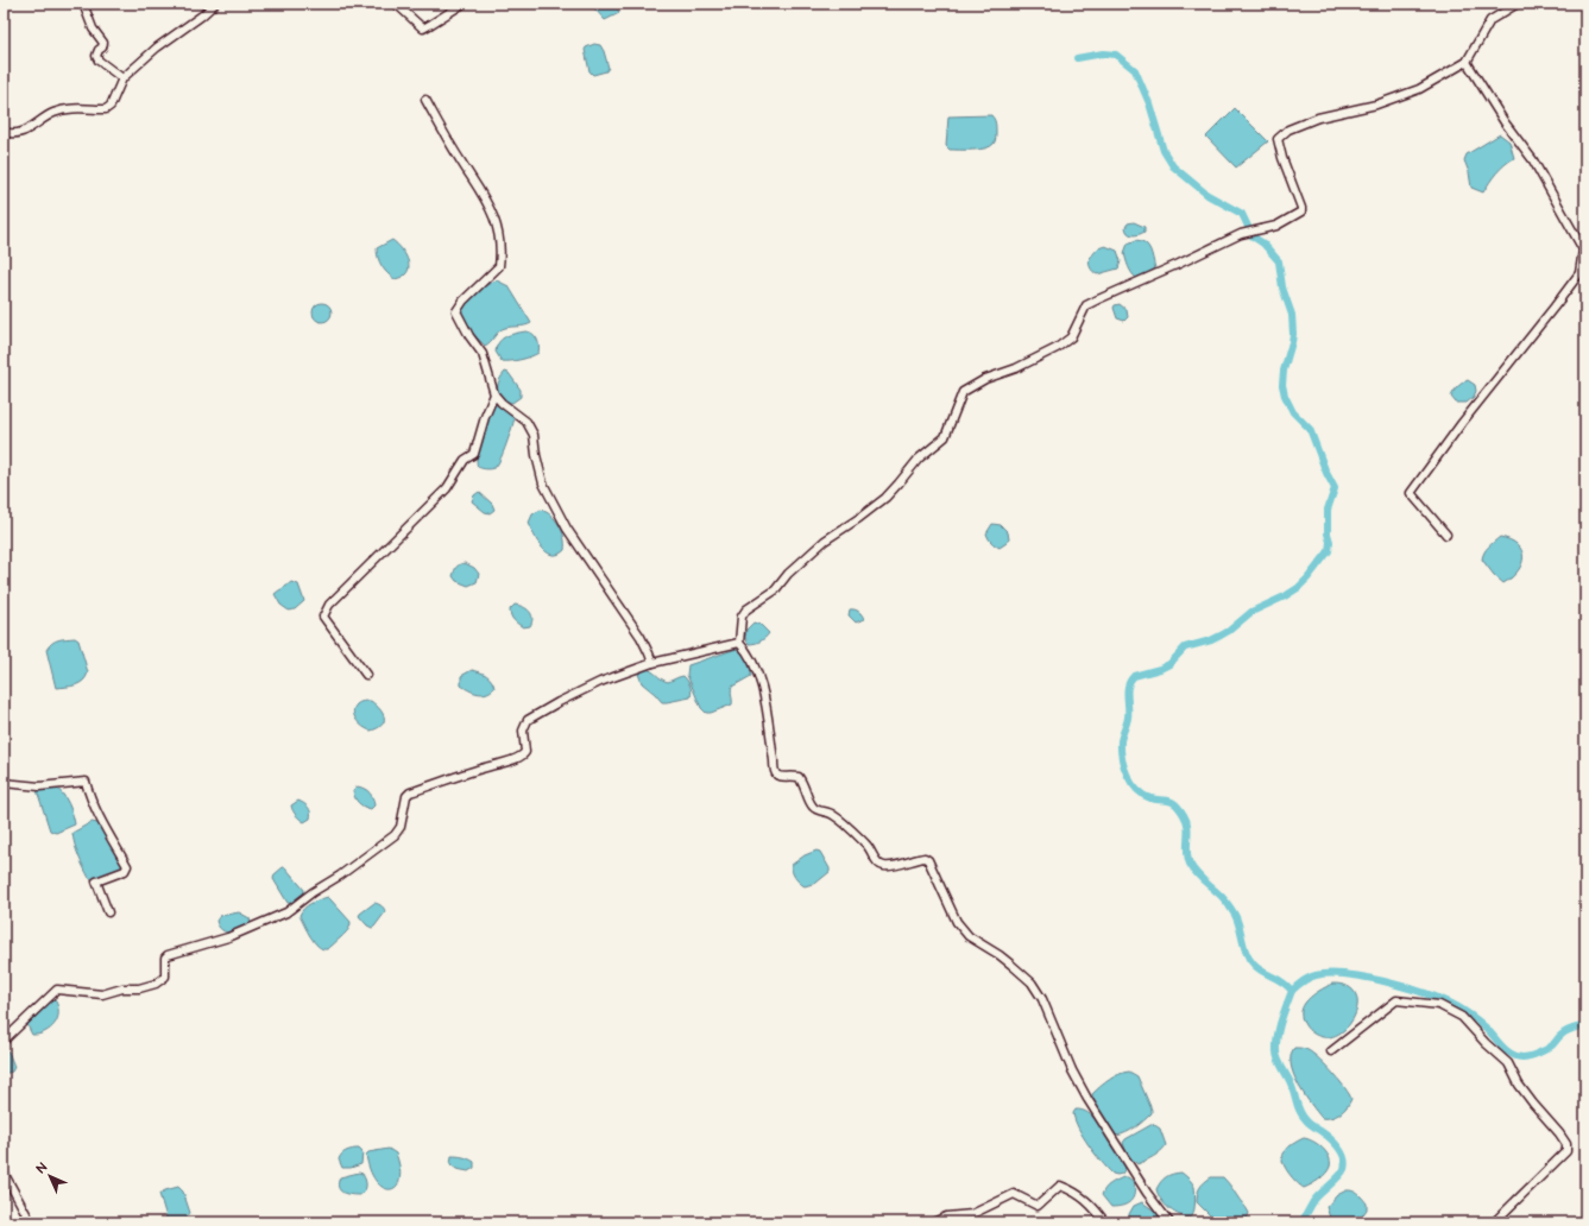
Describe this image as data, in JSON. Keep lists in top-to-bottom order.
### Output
{
  "north": "top left"
}
